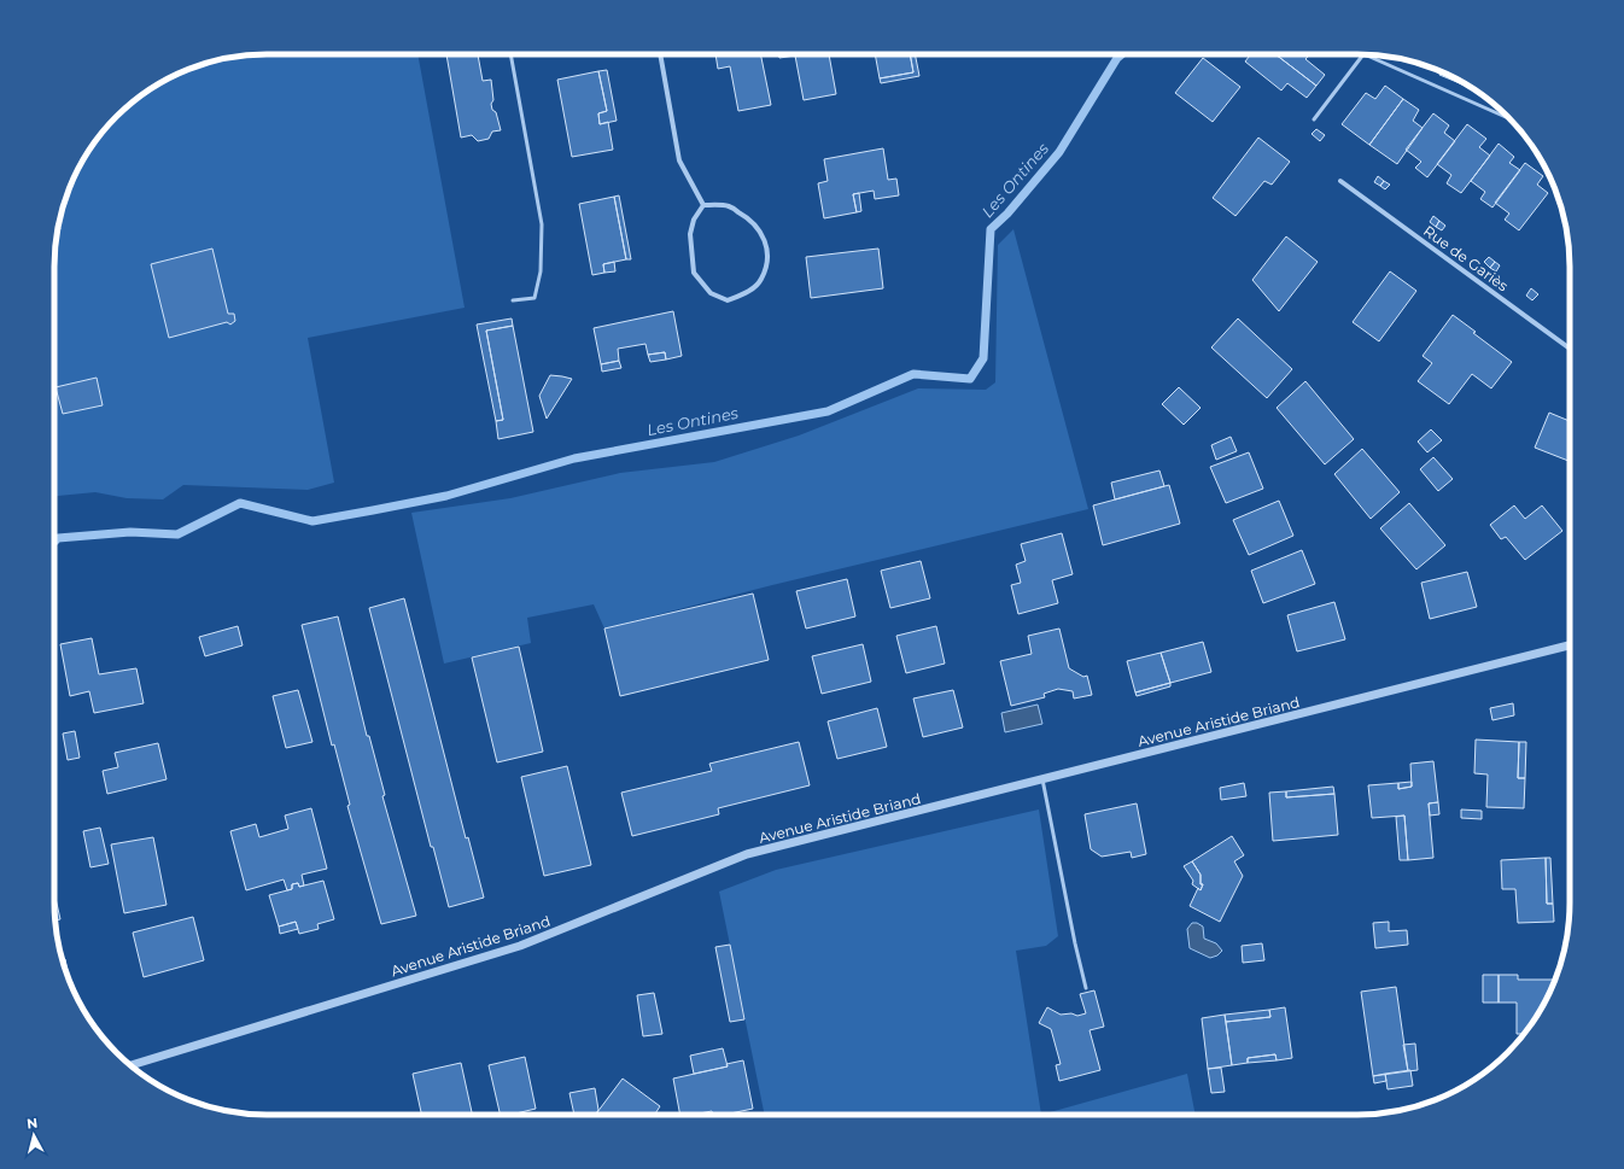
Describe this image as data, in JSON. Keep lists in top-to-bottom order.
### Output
{
  "streets": {
    "street": ["Rue de Gariès", "Avenue Aristide Briand"]
  },
  "water": ["Les Ontines"],
  "north": "top"
}
